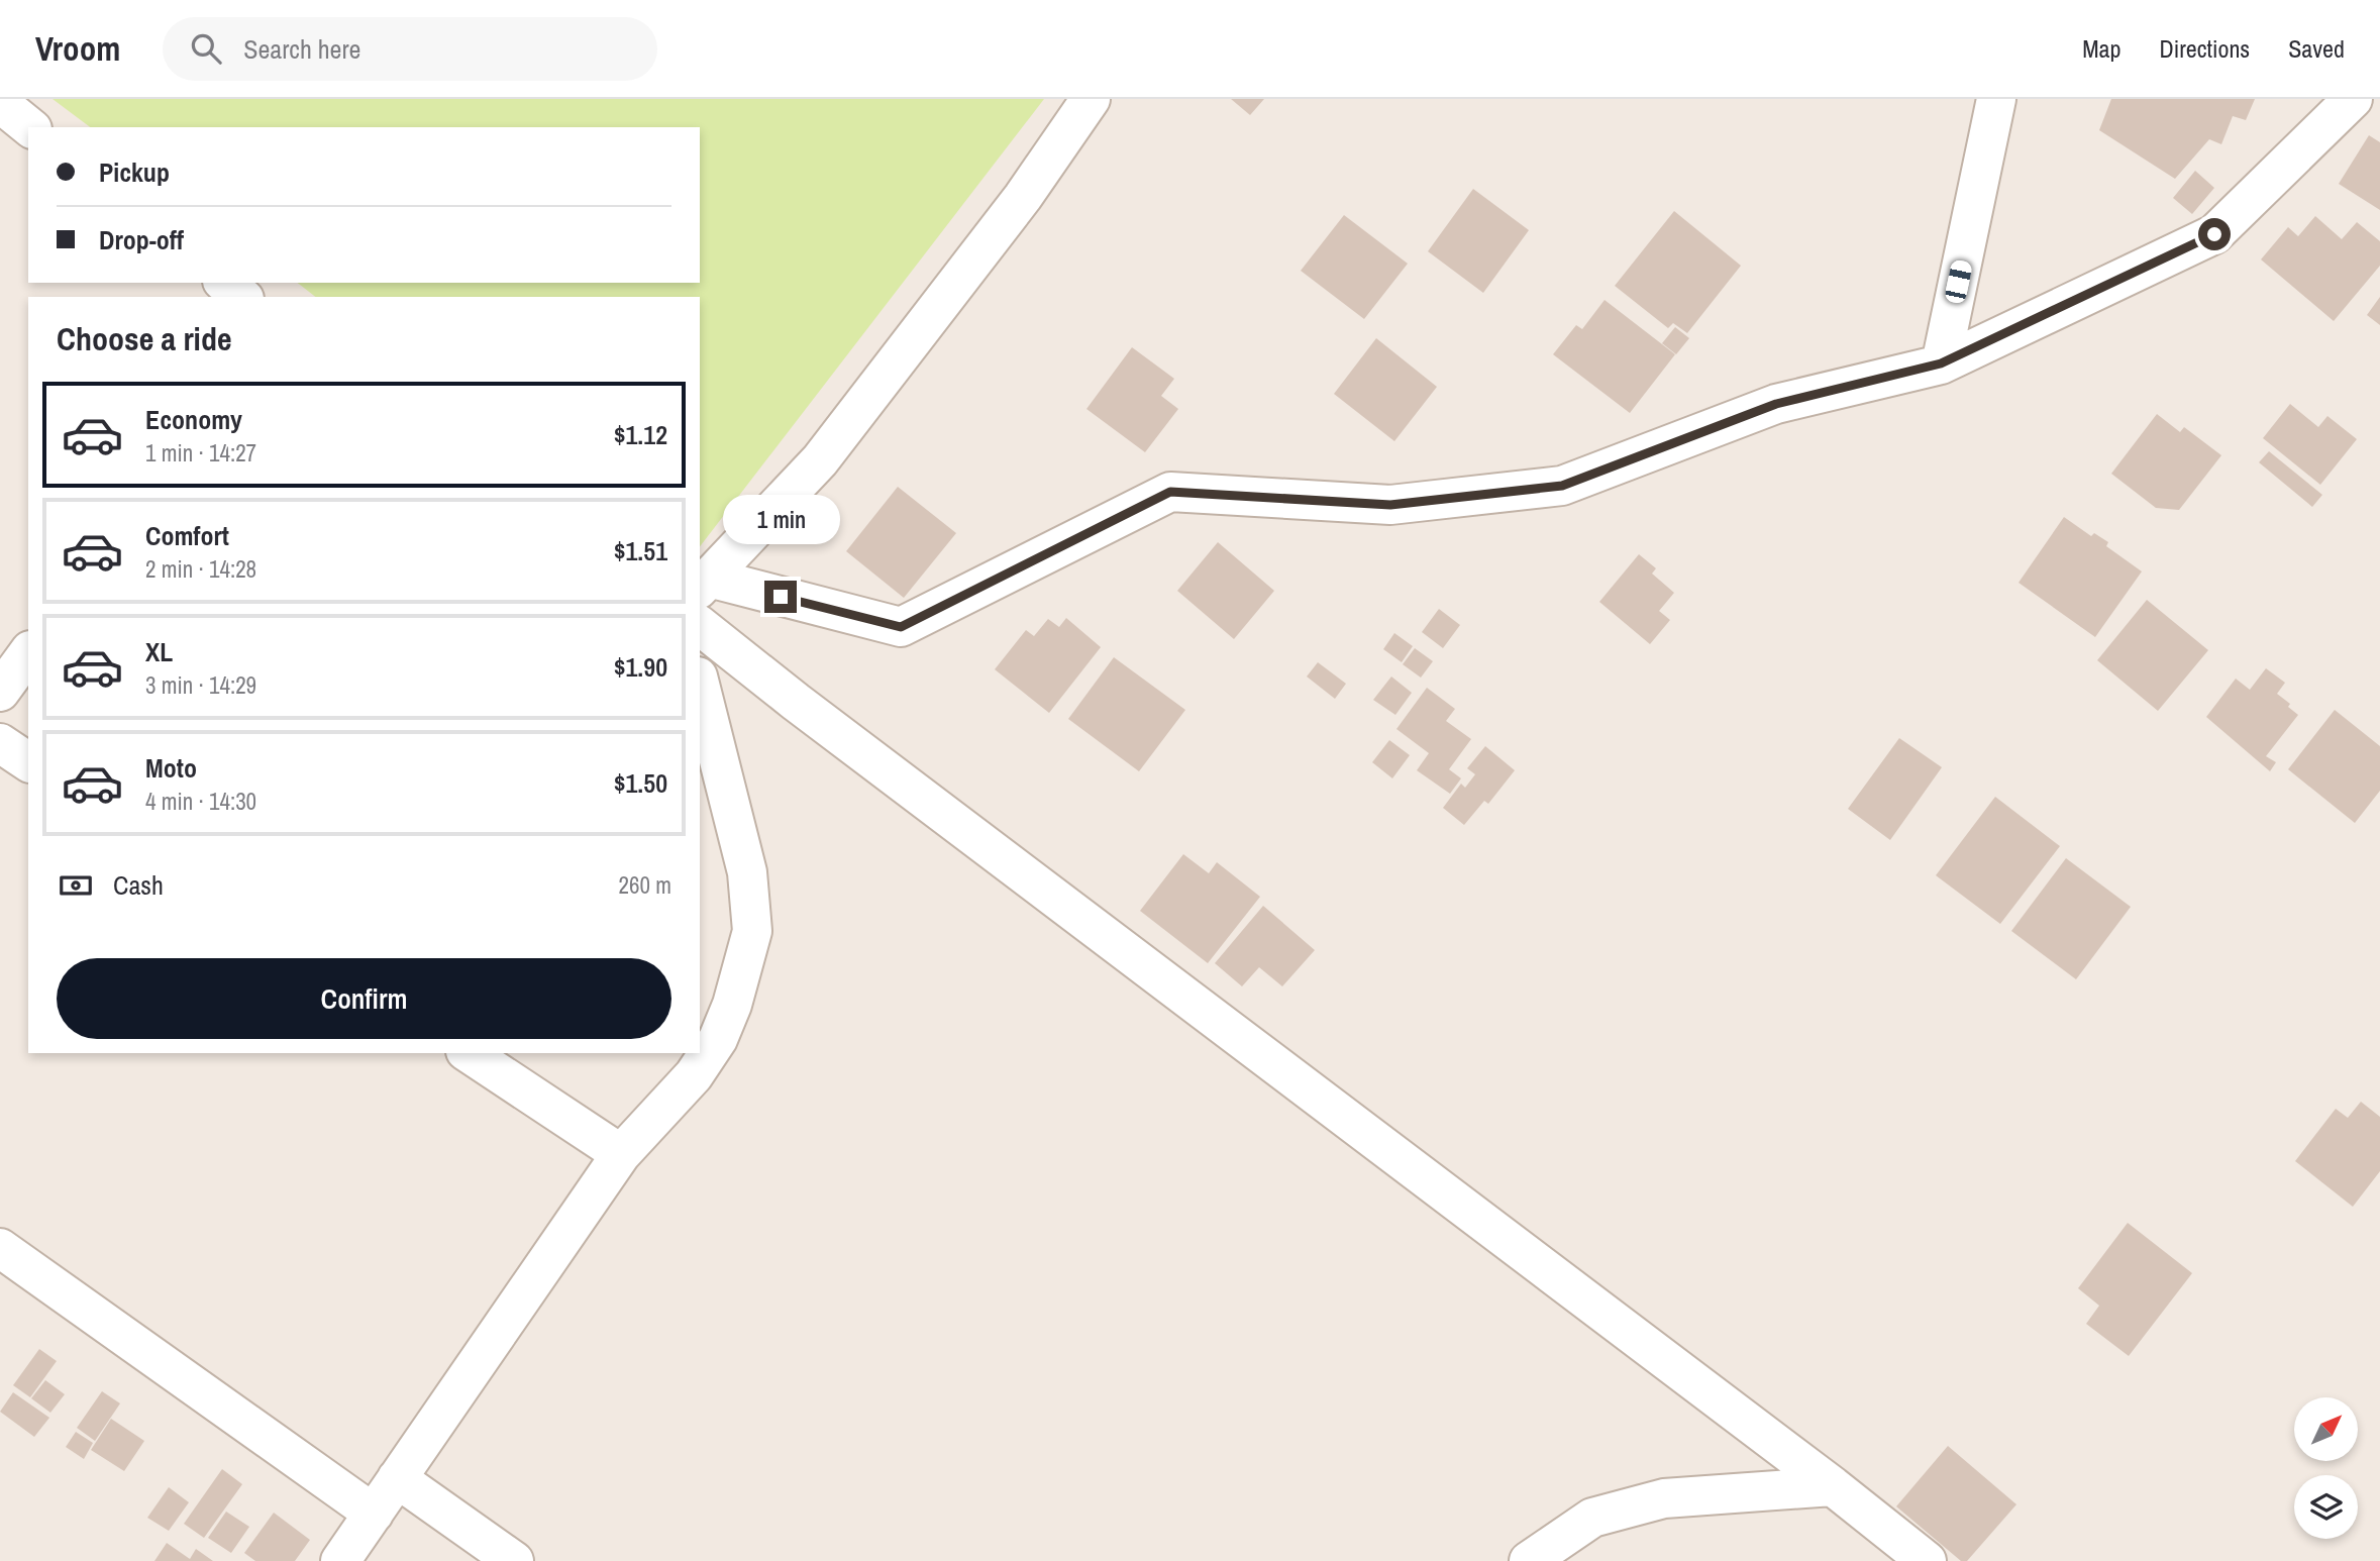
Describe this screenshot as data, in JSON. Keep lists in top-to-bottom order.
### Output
{
  "north": "top right",
  "page": {
    "header": "Vroom",
    "search": "Search here",
    "nav": ["Map", "Directions", "Saved"],
    "banner": ["Pickup", "Drop-off"],
    "heading": "Choose a ride",
    "list": [
      {
        "name": "Economy",
        "note": "1 min · 14:27",
        "value": "$1.12"
      },
      {
        "name": "Comfort",
        "note": "2 min · 14:28",
        "value": "$1.51"
      },
      {
        "name": "XL",
        "note": "3 min · 14:29",
        "value": "$1.90"
      },
      {
        "name": "Moto",
        "note": "4 min · 14:30",
        "value": "$1.50"
      }
    ],
    "bubble": "1 min",
    "pay": ["Cash", "260 m"],
    "buttons": "Confirm"
  }
}
